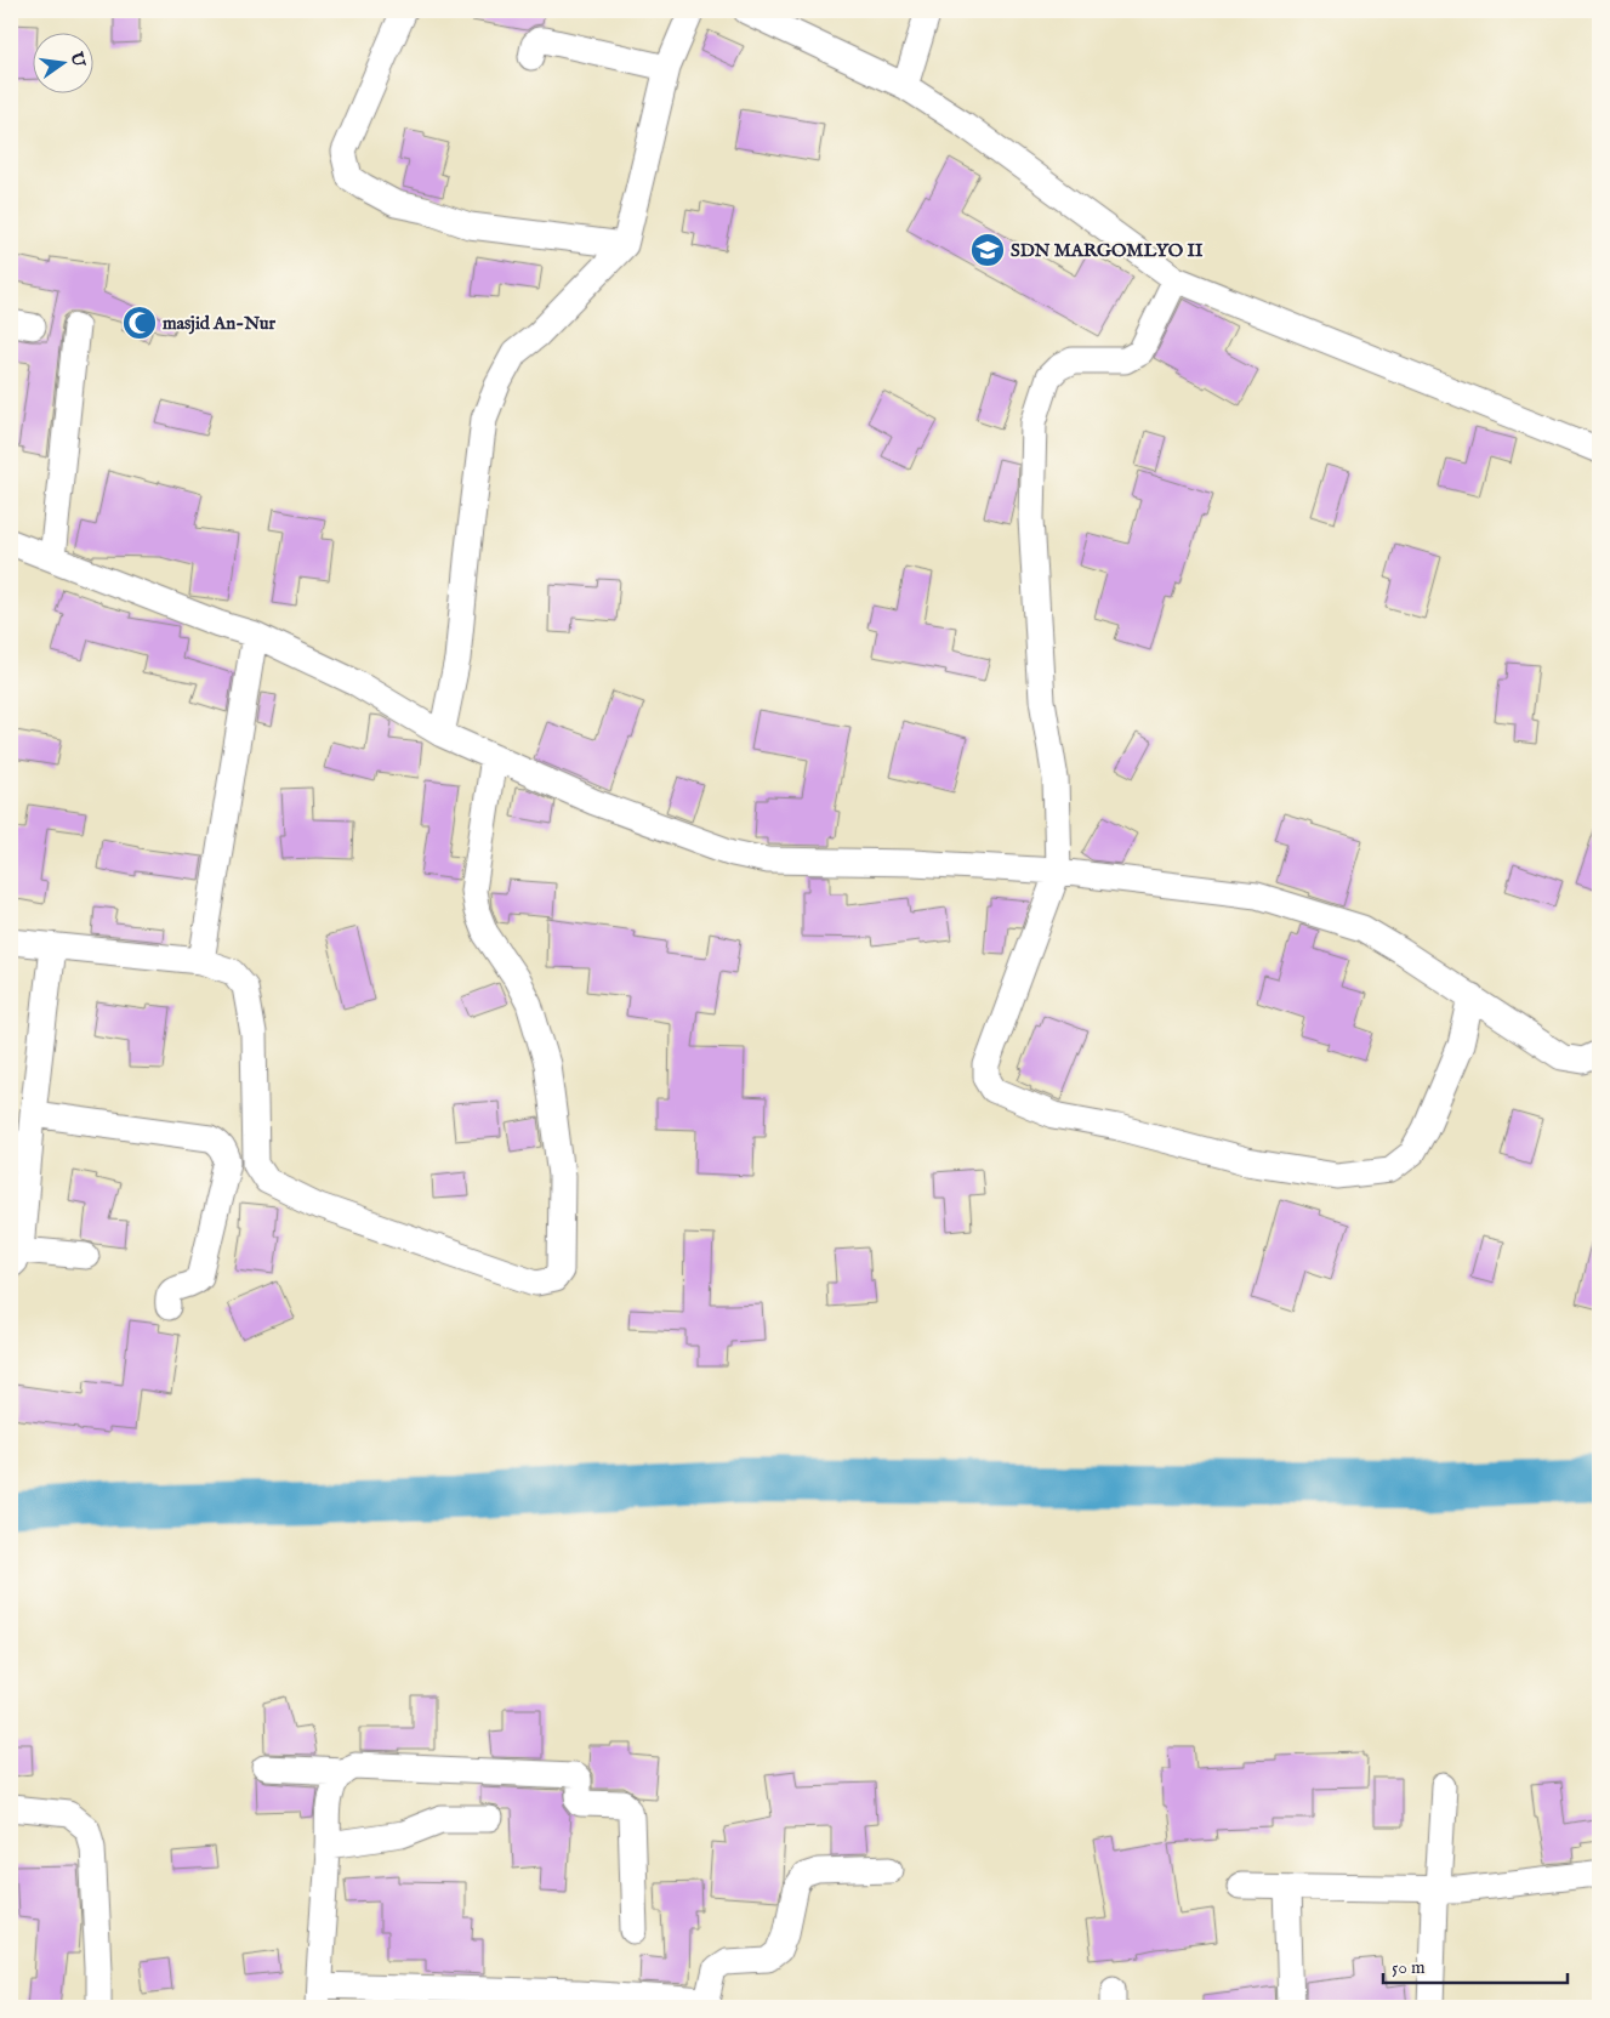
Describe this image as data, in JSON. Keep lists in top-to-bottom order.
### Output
{
  "places": {
    "school or university": ["SDN MARGOMLYO II"],
    "mosque": ["masjid An-Nur"]
  },
  "scale_bar": "50 m",
  "north": "right"
}
